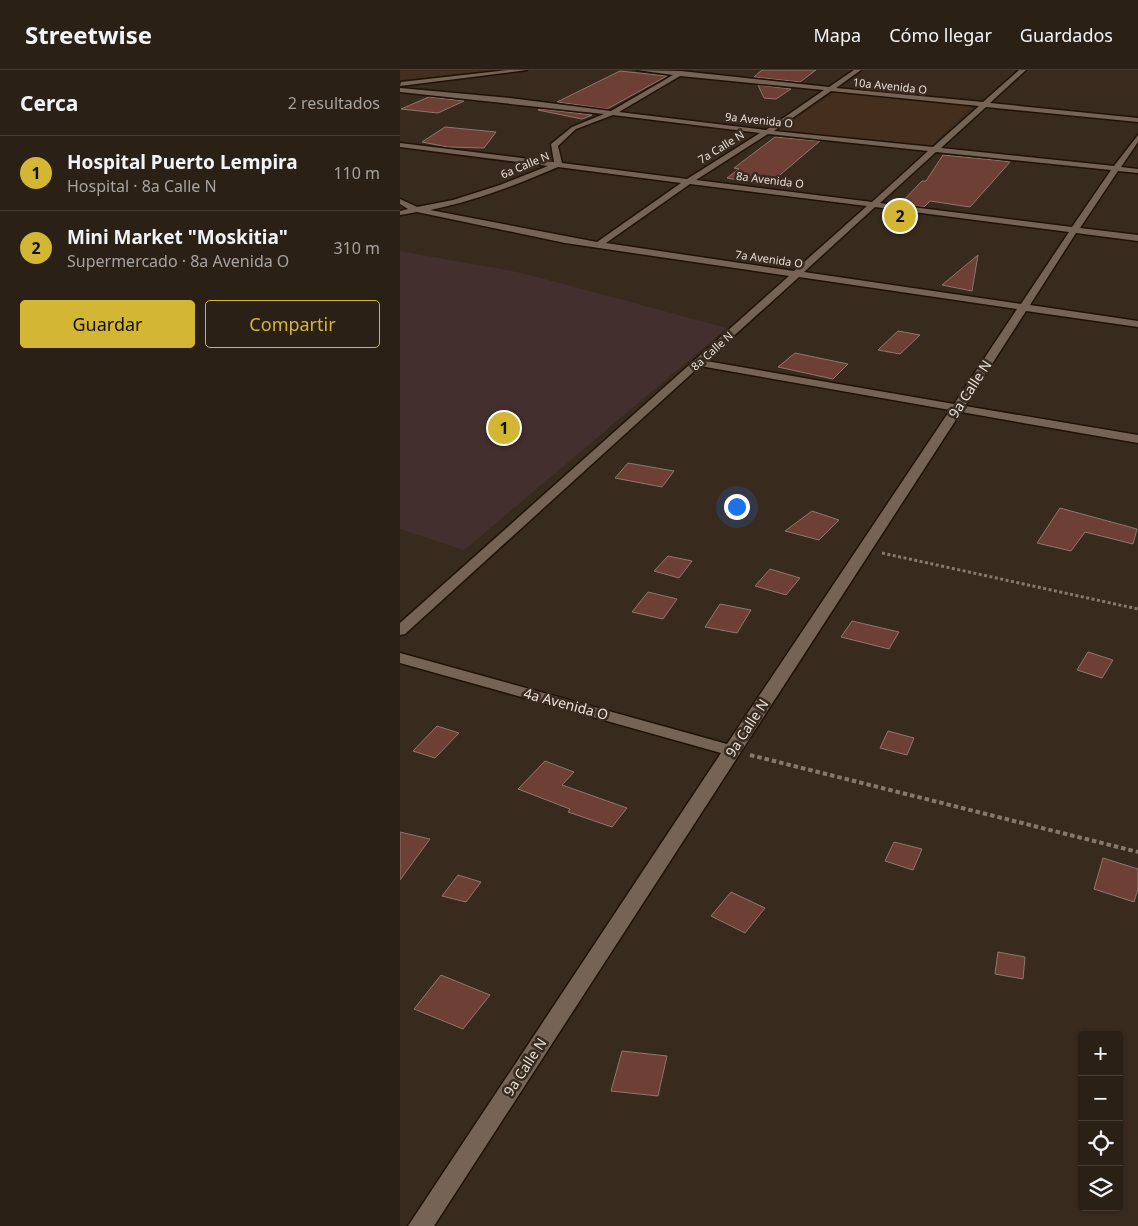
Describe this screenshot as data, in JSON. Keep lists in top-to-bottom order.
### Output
{
  "streets": {
    "street": [
      "10a Avenida O",
      "9a Avenida O",
      "7a Calle N",
      "6a Calle N",
      "8a Avenida O",
      "7a Avenida O",
      "8a Calle N",
      "9a Calle N",
      "4a Avenida O"
    ]
  },
  "crossings": [
    ["10a Avenida O", "7a Calle N"],
    ["10a Avenida O", "6a Calle N"],
    ["10a Avenida O", "8a Calle N"],
    ["9a Avenida O", "7a Calle N"],
    ["9a Avenida O", "6a Calle N"],
    ["9a Avenida O", "8a Calle N"],
    ["7a Calle N", "8a Avenida O"],
    ["7a Calle N", "7a Avenida O"],
    ["6a Calle N", "8a Avenida O"],
    ["6a Calle N", "7a Avenida O"],
    ["8a Avenida O", "8a Calle N"],
    ["8a Avenida O", "9a Calle N"],
    ["7a Avenida O", "8a Calle N"],
    ["7a Avenida O", "9a Calle N"],
    ["9a Calle N", "4a Avenida O"]
  ],
  "page": {
    "header": "Streetwise",
    "nav": ["Mapa", "Cómo llegar", "Guardados"],
    "heading": ["Cerca", "2 resultados"],
    "list": [
      {
        "mark": "1",
        "name": "Hospital Puerto Lempira",
        "note": "Hospital · 8a Calle N",
        "value": "110 m"
      },
      {
        "mark": "2",
        "name": "Mini Market \"Moskitia\"",
        "note": "Supermercado · 8a Avenida O",
        "value": "310 m"
      }
    ],
    "pins": ["2", "1"],
    "buttons": ["Guardar", "Compartir"],
    "map_buttons": ["+", "−"]
  }
}
